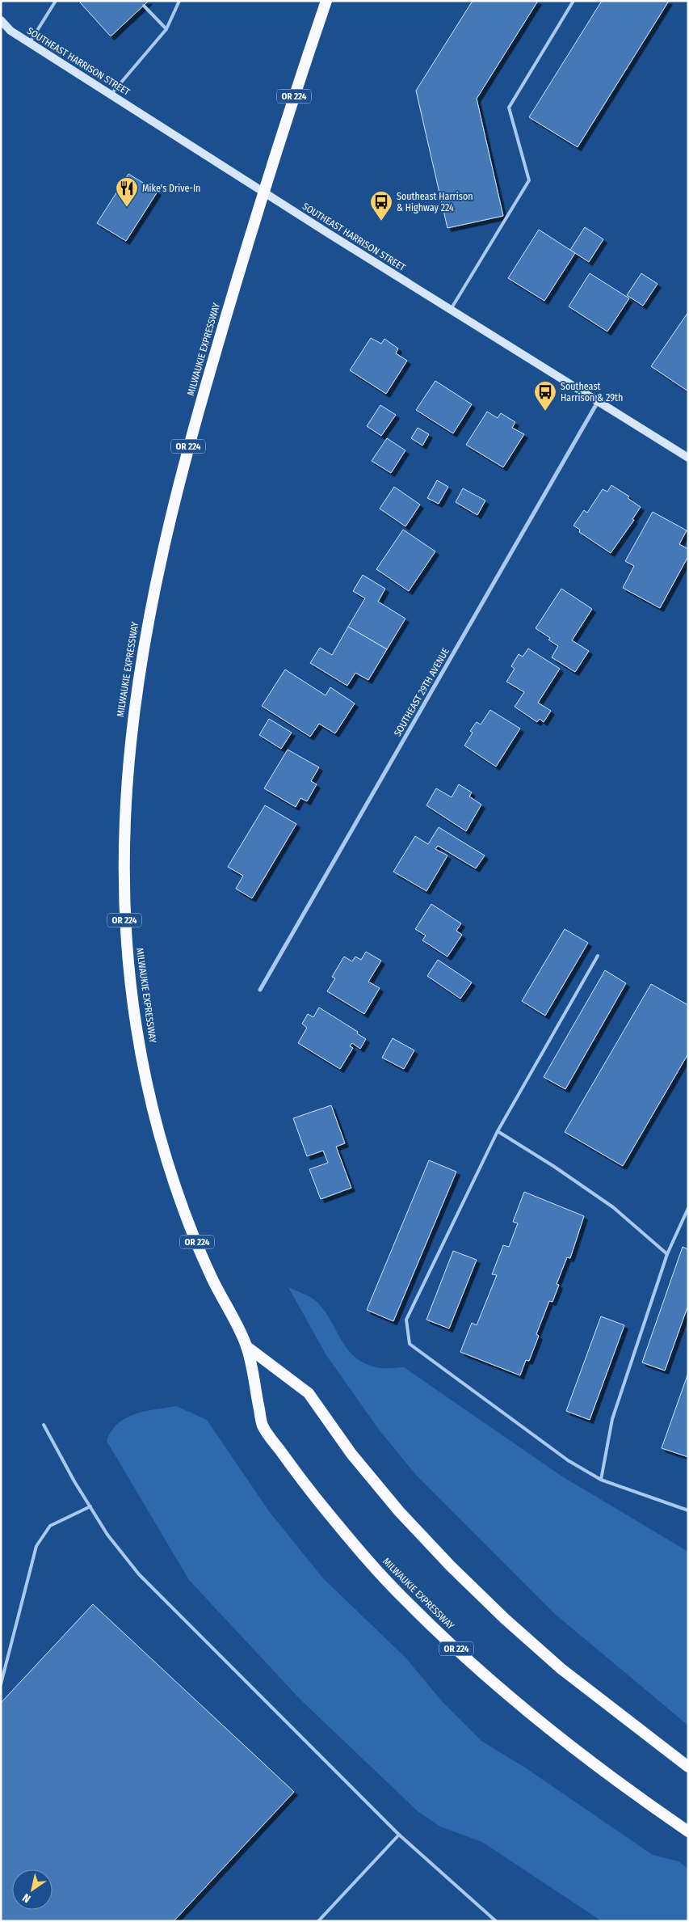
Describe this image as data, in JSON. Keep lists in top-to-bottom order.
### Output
{
  "streets": {
    "highway": ["OR 224", "MILWAUKIE EXPRESSWAY"],
    "main road": ["SOUTHEAST HARRISON STREET"],
    "street": ["SOUTHEAST 29TH AVENUE"]
  },
  "crossings": [
    ["SOUTHEAST HARRISON STREET", "MILWAUKIE EXPRESSWAY"],
    ["SOUTHEAST HARRISON STREET", "SOUTHEAST 29TH AVENUE"]
  ],
  "places": {
    "restaurant": ["Mike's Drive-In"],
    "bus stop": ["Southeast Harrison & Highway 224", "Southeast Harrison & 29th"]
  },
  "north": "bottom left"
}
